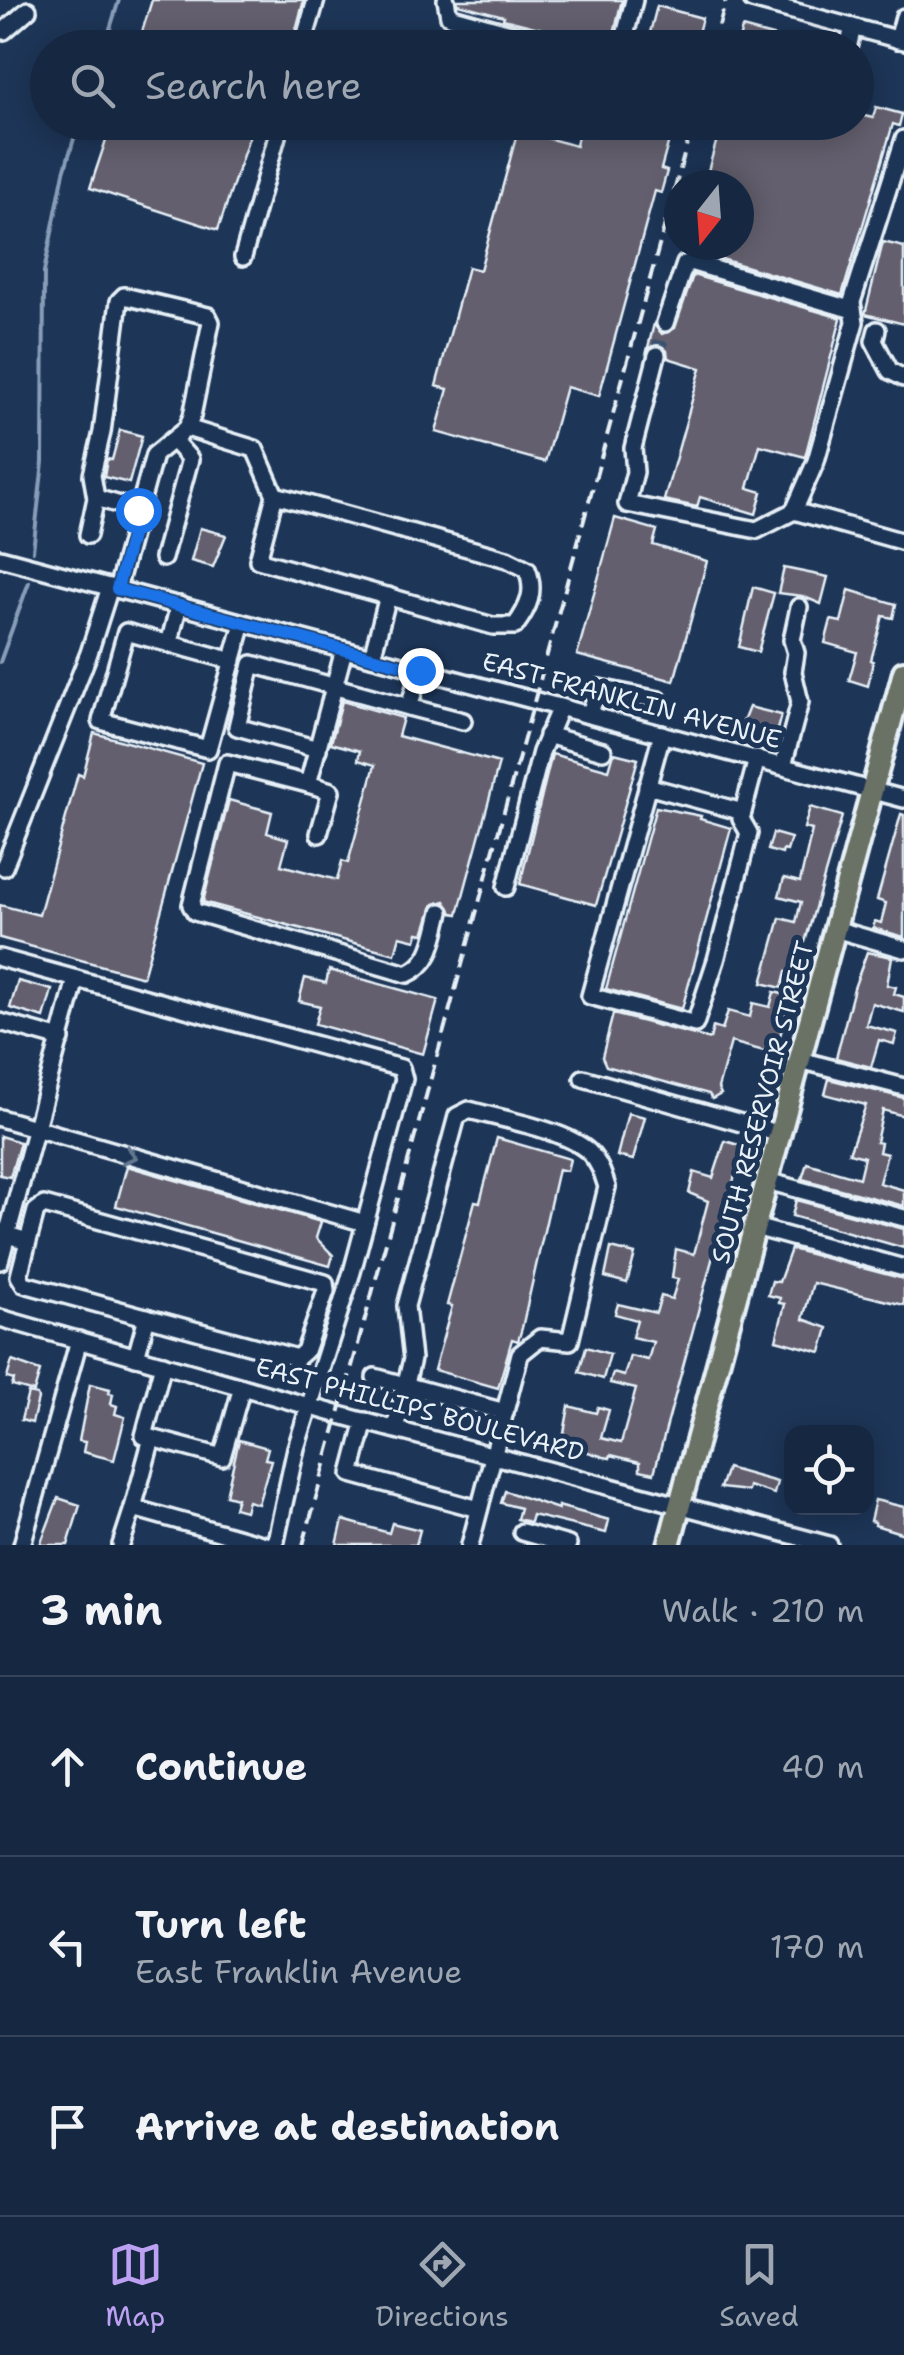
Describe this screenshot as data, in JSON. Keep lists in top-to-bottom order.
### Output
{
  "streets": {
    "main road": ["SOUTH RESERVOIR STREET"],
    "street": ["EAST FRANKLIN AVENUE", "EAST PHILLIPS BOULEVARD"]
  },
  "crossings": [
    ["EAST FRANKLIN AVENUE", "SOUTH RESERVOIR STREET"],
    ["SOUTH RESERVOIR STREET", "EAST PHILLIPS BOULEVARD"]
  ],
  "north": "bottom",
  "page": {
    "search": "Search here",
    "heading": ["3 min", "Walk · 210 m"],
    "list": [
      ["Continue", "40 m"],
      ["Turn left", "East Franklin Avenue", "170 m"],
      "Arrive at destination"
    ],
    "nav": ["Map", "Directions", "Saved"]
  }
}
